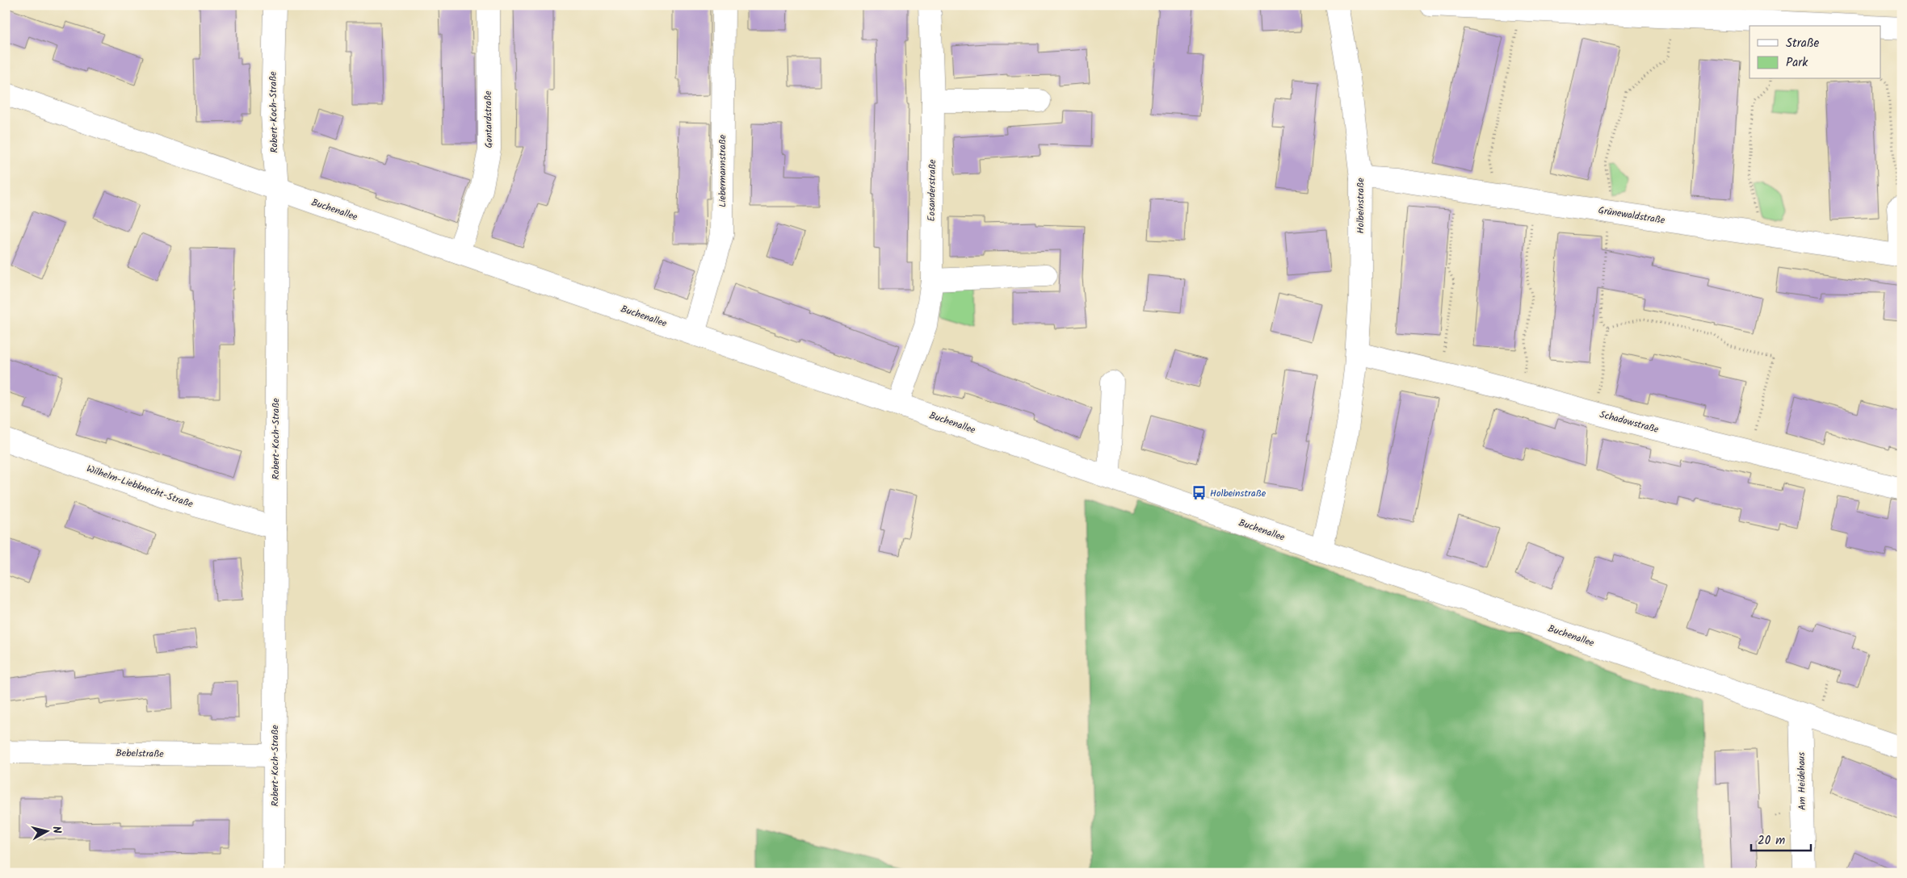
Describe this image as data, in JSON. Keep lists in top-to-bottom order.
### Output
{
  "streets": {
    "street": [
      "Robert-Koch-Straße",
      "Gontardstraße",
      "Liebermannstraße",
      "Eosanderstraße",
      "Holbeinstraße",
      "Buchenallee",
      "Grünewaldstraße",
      "Schadowstraße",
      "Wilhelm-Liebknecht-Straße",
      "Bebelstraße",
      "Am Heidehaus"
    ]
  },
  "crossings": [
    ["Robert-Koch-Straße", "Buchenallee"],
    ["Robert-Koch-Straße", "Wilhelm-Liebknecht-Straße"],
    ["Robert-Koch-Straße", "Bebelstraße"],
    ["Gontardstraße", "Buchenallee"],
    ["Liebermannstraße", "Buchenallee"],
    ["Eosanderstraße", "Buchenallee"],
    ["Holbeinstraße", "Buchenallee"],
    ["Holbeinstraße", "Grünewaldstraße"],
    ["Holbeinstraße", "Schadowstraße"],
    ["Buchenallee", "Am Heidehaus"]
  ],
  "places": {
    "bus stop": ["Holbeinstraße"]
  },
  "legend": ["Straße", "Park"],
  "scale_bar": "20 m",
  "north": "right"
}
